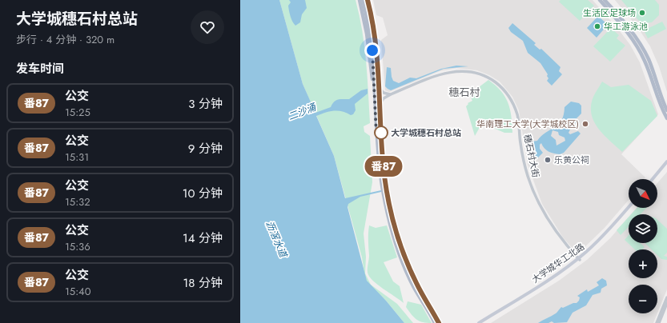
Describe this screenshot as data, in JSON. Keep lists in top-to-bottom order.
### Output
{
  "streets": {
    "main road": ["大学城华工北路"],
    "street": ["穗石村大街"]
  },
  "crossings": [
    ["穗石村大街", "大学城华工北路"]
  ],
  "districts": ["穗石村"],
  "water": ["二沙涌", "沥滘水道"],
  "places": [
    "生活区足球场",
    "华工游泳池",
    "华南理工大学(大学城校区)",
    "大学城穗石村总站",
    "乐黄公祠"
  ],
  "lines": ["bus line 番87"],
  "north": "bottom right",
  "page": {
    "heading": [
      ["大学城穗石村总站", "步行 · 4 分钟 · 320 m"],
      "发车时间"
    ],
    "on_map": "番87",
    "list": [
      {
        "mark": "番87",
        "name": "公交",
        "note": "15:25",
        "value": "3 分钟"
      },
      {
        "mark": "番87",
        "name": "公交",
        "note": "15:31",
        "value": "9 分钟"
      },
      {
        "mark": "番87",
        "name": "公交",
        "note": "15:32",
        "value": "10 分钟"
      },
      {
        "mark": "番87",
        "name": "公交",
        "note": "15:36",
        "value": "14 分钟"
      },
      {
        "mark": "番87",
        "name": "公交",
        "note": "15:40",
        "value": "18 分钟"
      }
    ],
    "map_buttons": ["+", "−"]
  }
}
